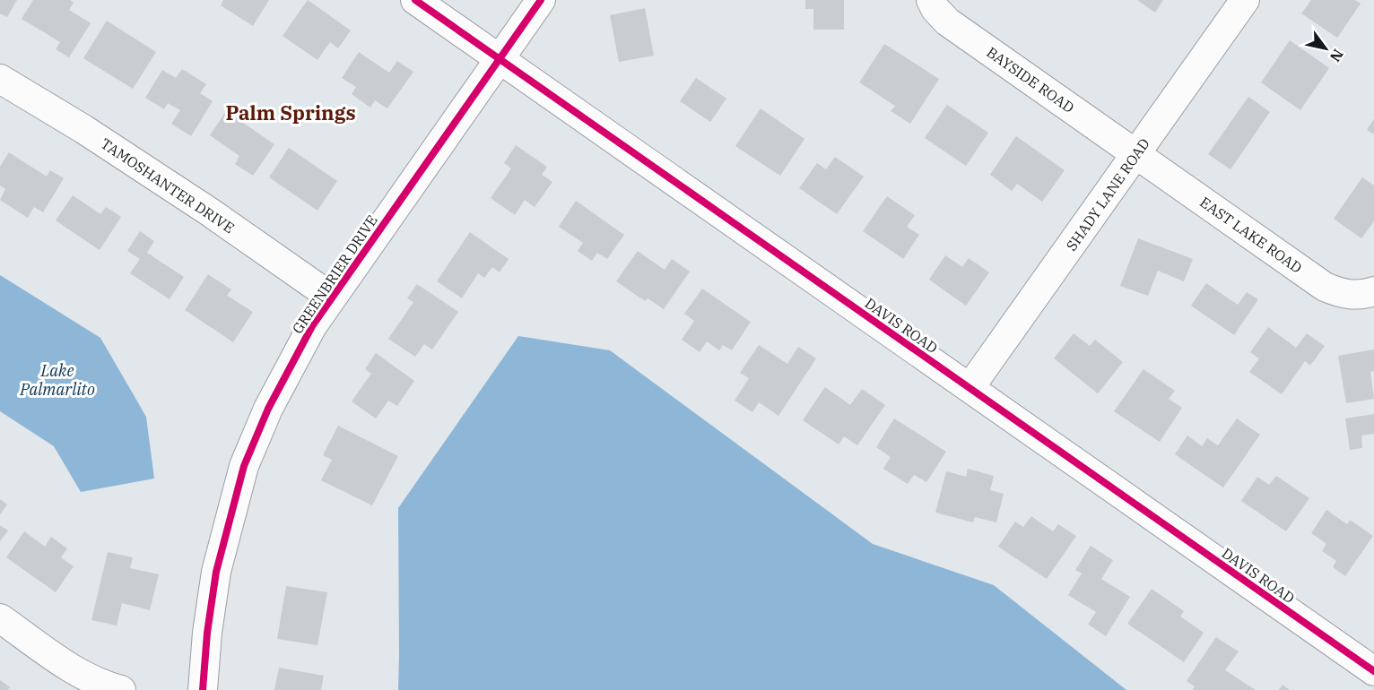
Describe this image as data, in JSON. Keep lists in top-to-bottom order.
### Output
{
  "streets": {
    "street": [
      "BAYSIDE ROAD",
      "TAMOSHANTER DRIVE",
      "SHADY LANE ROAD",
      "EAST LAKE ROAD",
      "GREENBRIER DRIVE",
      "DAVIS ROAD"
    ]
  },
  "crossings": [
    ["BAYSIDE ROAD", "SHADY LANE ROAD"],
    ["BAYSIDE ROAD", "EAST LAKE ROAD"],
    ["TAMOSHANTER DRIVE", "GREENBRIER DRIVE"],
    ["SHADY LANE ROAD", "EAST LAKE ROAD"],
    ["SHADY LANE ROAD", "DAVIS ROAD"],
    ["GREENBRIER DRIVE", "DAVIS ROAD"]
  ],
  "districts": ["Palm Springs"],
  "water": ["Lake Palmarlito"],
  "north": "bottom right"
}
